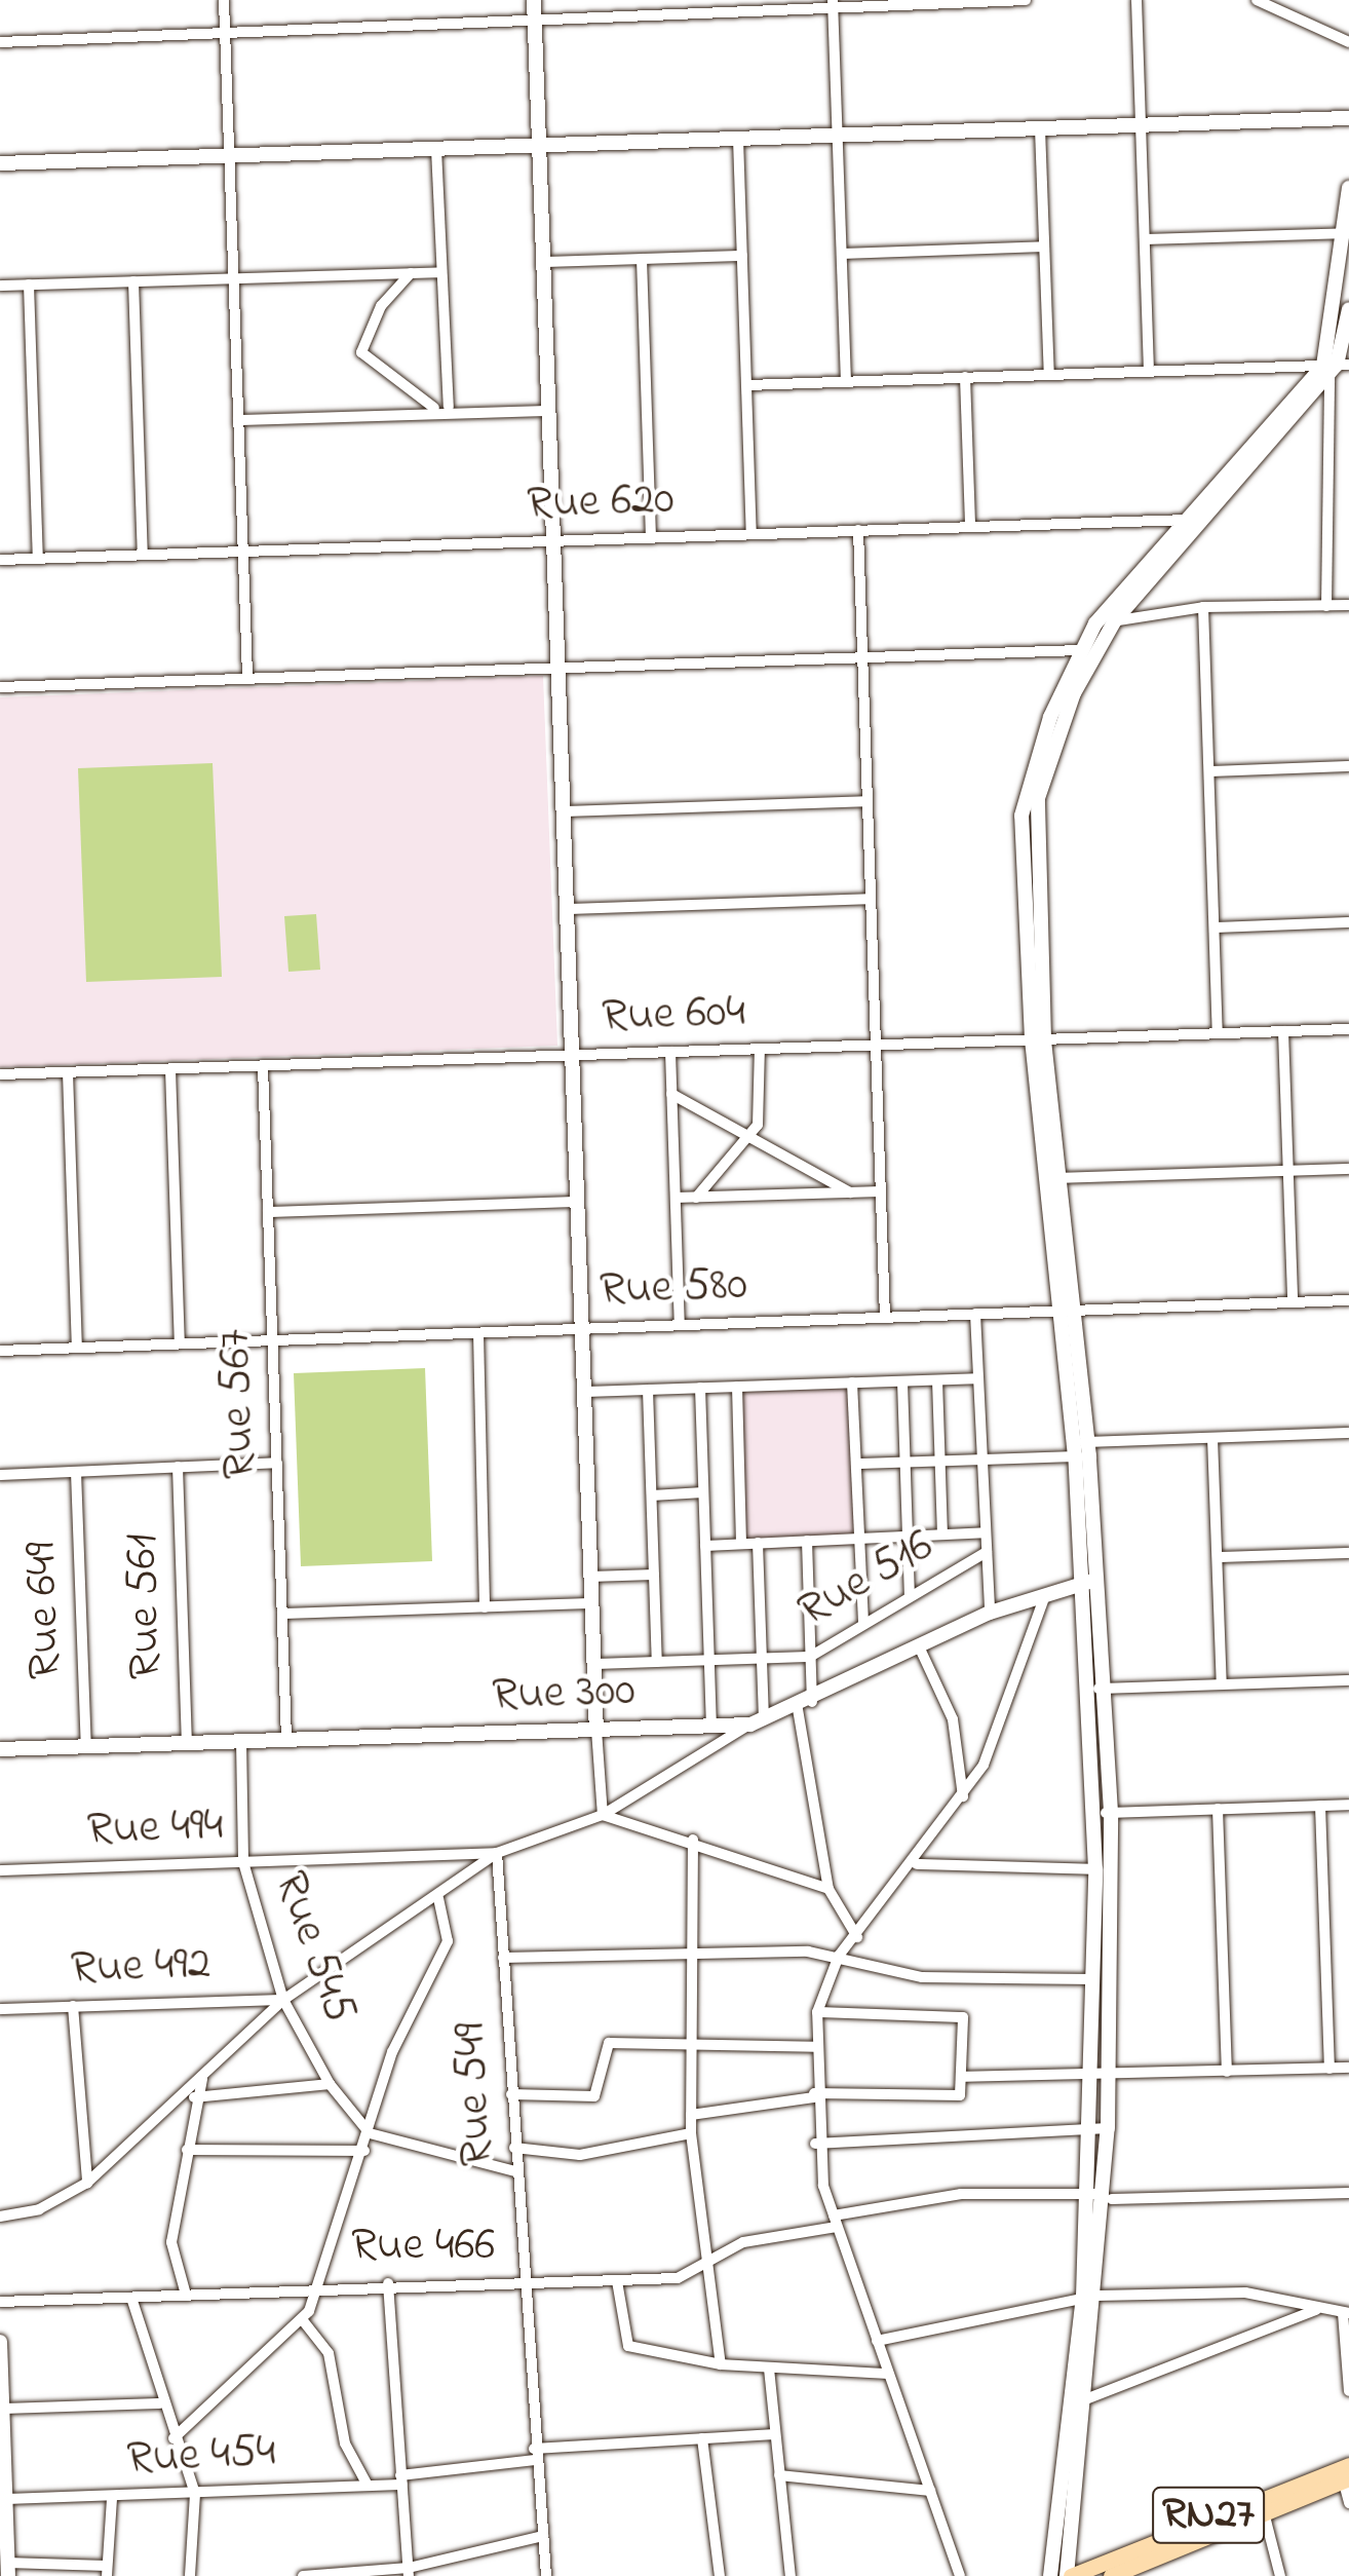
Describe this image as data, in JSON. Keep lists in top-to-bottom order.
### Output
{
  "streets": {
    "main road": ["Rue 300", "RN27"],
    "street": [
      "Rue 620",
      "Rue 604",
      "Rue 580",
      "Rue 567",
      "Rue 516",
      "Rue 561",
      "Rue 649",
      "Rue 494",
      "Rue 545",
      "Rue 492",
      "Rue 549",
      "Rue 466",
      "Rue 454"
    ]
  },
  "crossings": [
    ["Rue 604", "Rue 567"],
    ["Rue 580", "Rue 567"],
    ["Rue 567", "Rue 300"],
    ["Rue 561", "Rue 300"],
    ["Rue 649", "Rue 300"],
    ["Rue 300", "Rue 545"],
    ["Rue 494", "Rue 545"],
    ["Rue 494", "Rue 549"],
    ["Rue 545", "Rue 492"],
    ["Rue 549", "Rue 466"],
    ["Rue 549", "Rue 454"]
  ]
}
